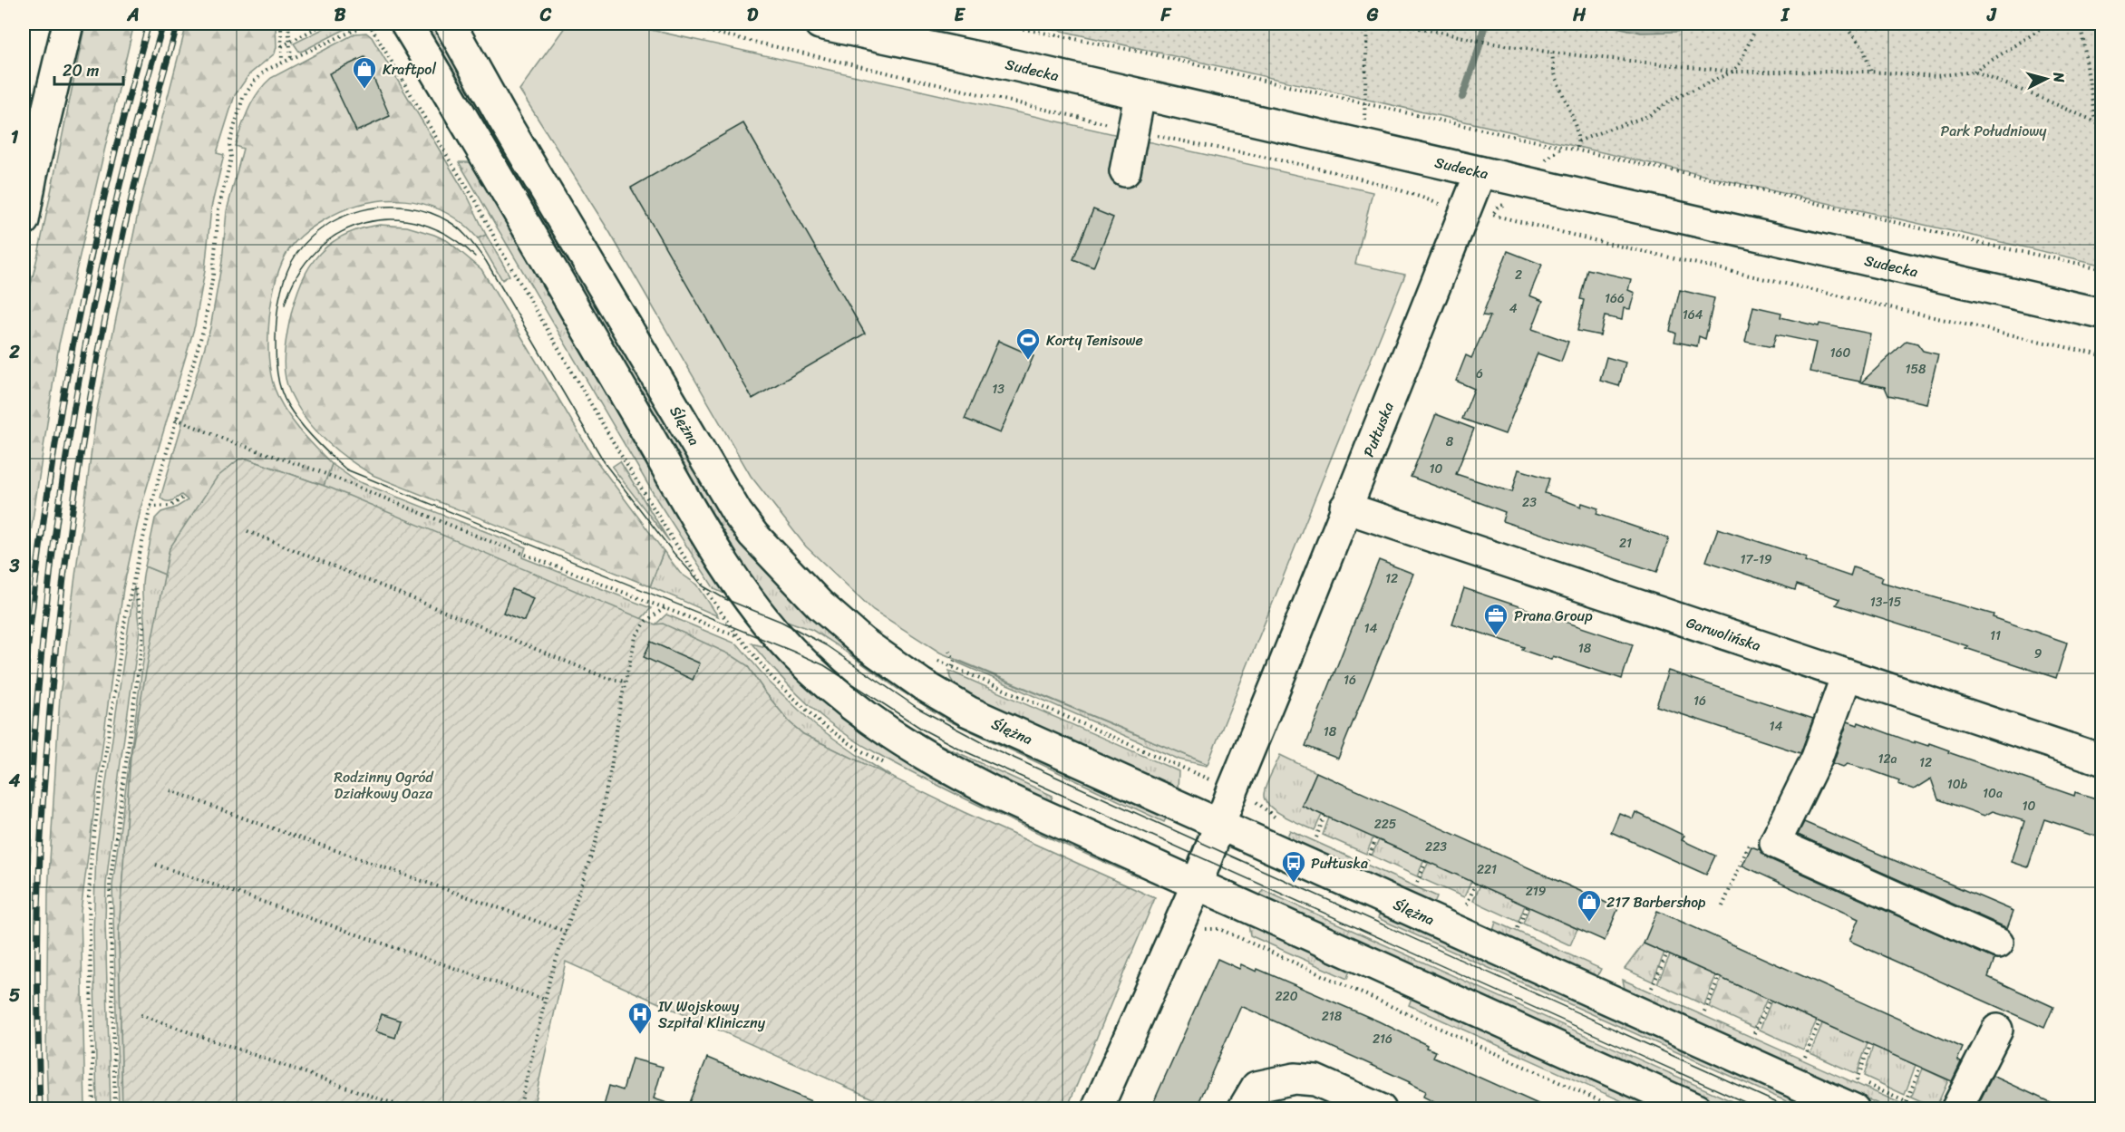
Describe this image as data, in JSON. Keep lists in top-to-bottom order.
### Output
{
  "streets": {
    "main road": [
      "Sudecka",
      "Ślężna",
      "Pułtuska",
      "Garwolińska"
    ]
  },
  "crossings": [
    ["Sudecka", "Pułtuska"],
    ["Ślężna", "Pułtuska"],
    ["Pułtuska", "Garwolińska"]
  ],
  "parks": ["Park Południowy", "Rodzinny Ogród Działkowy Oaza"],
  "places": {
    "shop": ["Kraftpol", "217 Barbershop"],
    "sports": ["Korty Tenisowe"],
    "office": ["Prana Group"],
    "bus stop": ["Pułtuska"],
    "hospital": ["IV Wojskowy Szpital Kliniczny"]
  },
  "house_numbers": [
    "2",
    "166",
    "4",
    "164",
    "160",
    "158",
    "6",
    "13",
    "8",
    "10",
    "23",
    "21",
    "17-19",
    "12",
    "13-15",
    "14",
    "11",
    "18",
    "9",
    "16",
    "16",
    "14",
    "18",
    "12a",
    "12",
    "10b",
    "10a",
    "10",
    "225",
    "223",
    "221",
    "219",
    "220",
    "218",
    "216"
  ],
  "scale_bar": "20 m",
  "north": "right",
  "grid": {
    "columns": [
      "A",
      "B",
      "C",
      "D",
      "E",
      "F",
      "G",
      "H",
      "I",
      "J"
    ],
    "rows": [
      "1",
      "2",
      "3",
      "4",
      "5"
    ]
  }
}
